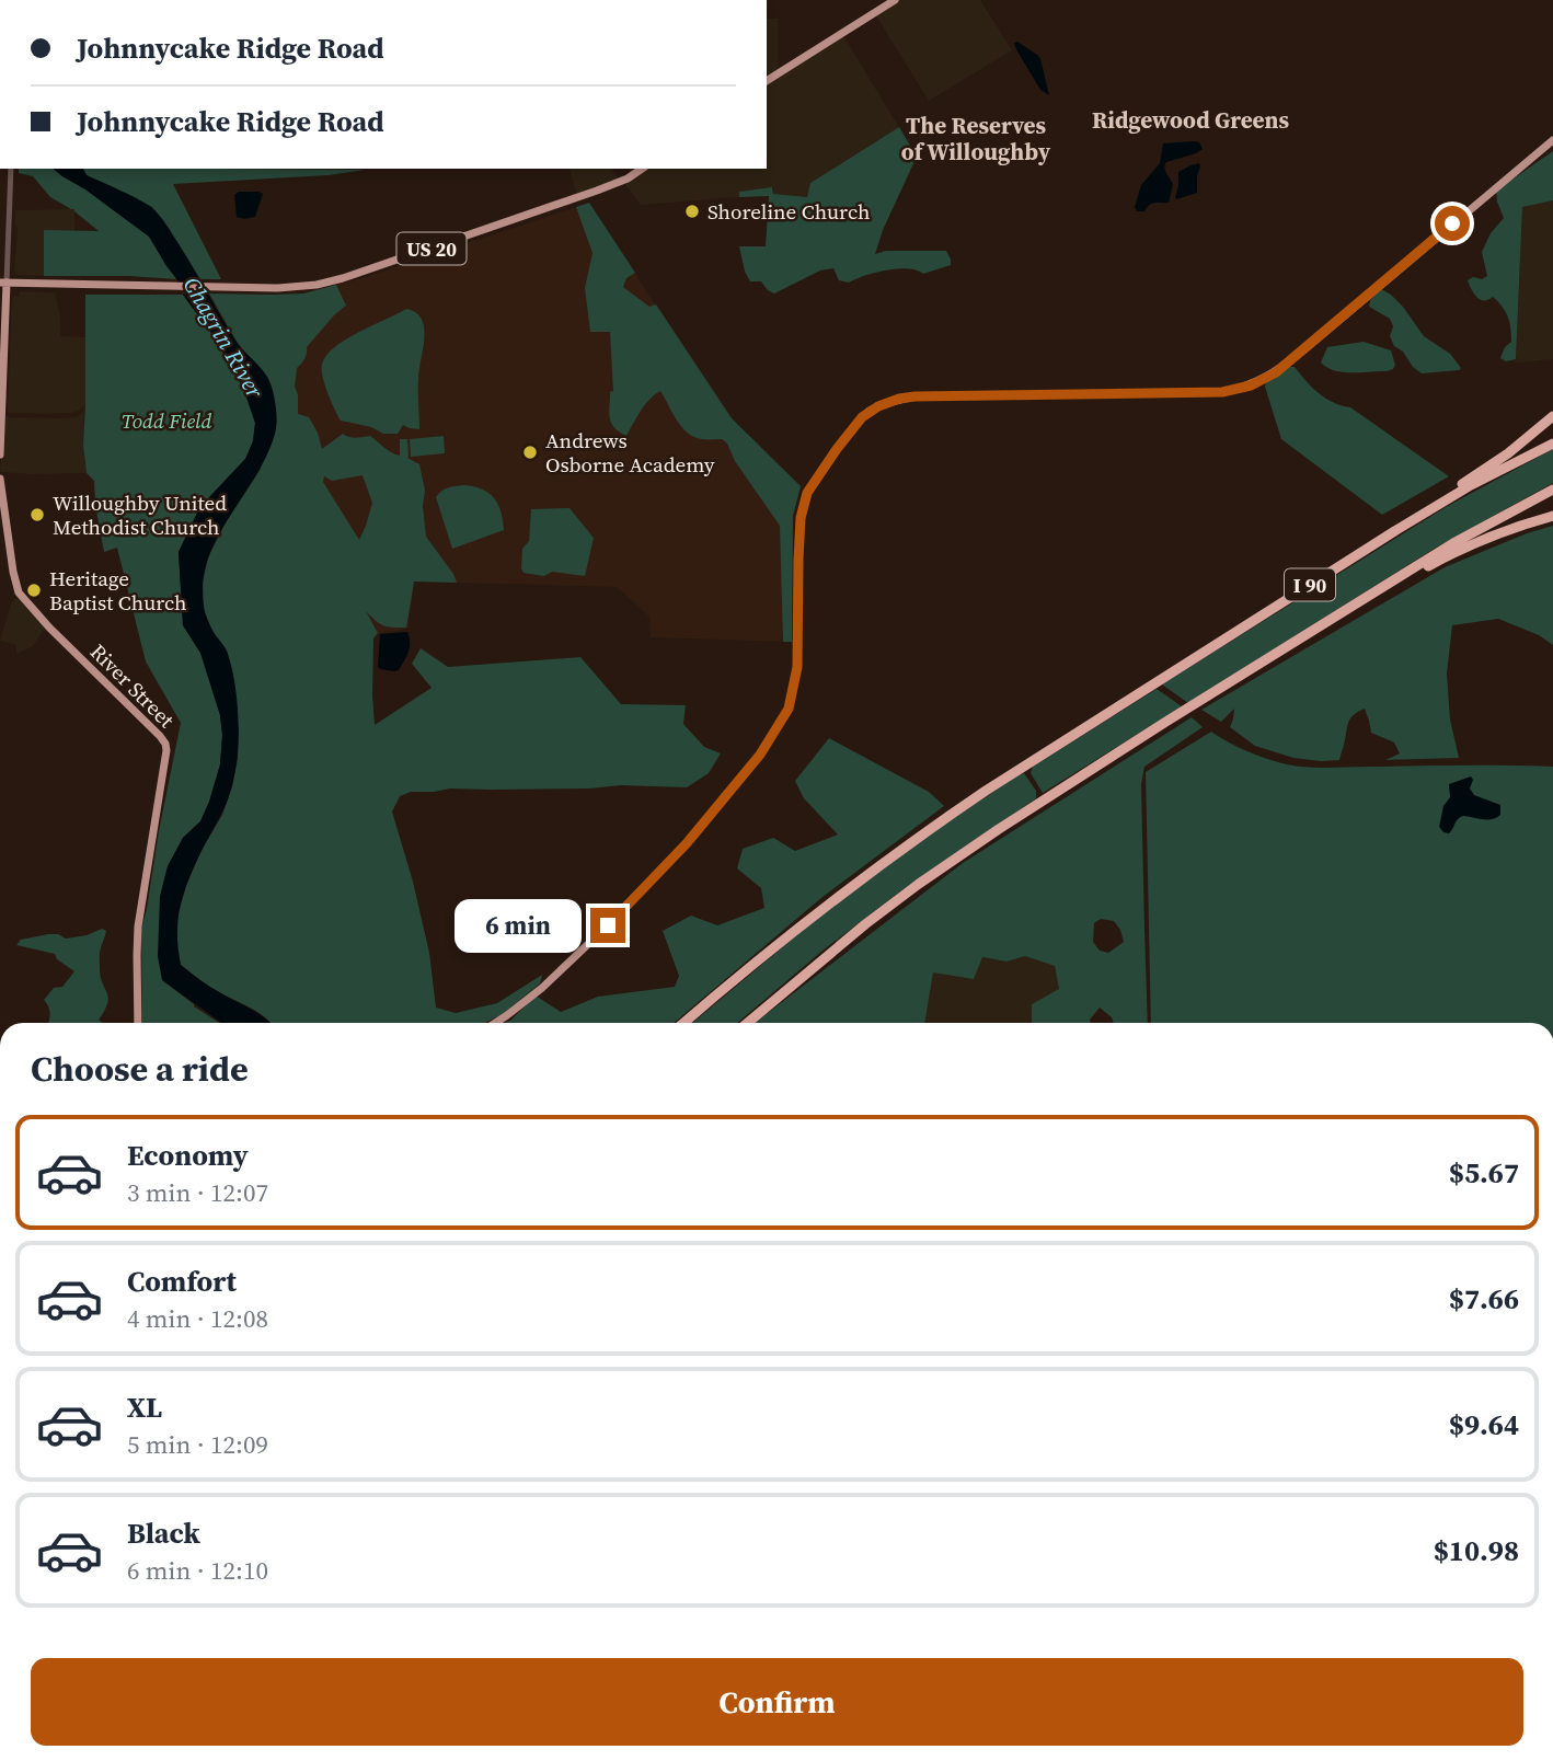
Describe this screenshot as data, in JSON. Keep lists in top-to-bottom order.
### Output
{
  "streets": {
    "highway": ["I 90"],
    "main road": ["US 20", "River Street"]
  },
  "districts": ["Ridgewood Greens", "The Reserves of Willoughby"],
  "water": ["Chagrin River"],
  "parks": ["Todd Field"],
  "places": [
    "Shoreline Church",
    "Andrews Osborne Academy",
    "Willoughby United Methodist Church",
    "Heritage Baptist Church"
  ],
  "page": {
    "banner": ["Johnnycake Ridge Road", "Johnnycake Ridge Road"],
    "bubble": "6 min",
    "heading": "Choose a ride",
    "list": [
      {
        "name": "Economy",
        "note": "3 min · 12:07",
        "value": "$5.67"
      },
      {
        "name": "Comfort",
        "note": "4 min · 12:08",
        "value": "$7.66"
      },
      {
        "name": "XL",
        "note": "5 min · 12:09",
        "value": "$9.64"
      },
      {
        "name": "Black",
        "note": "6 min · 12:10",
        "value": "$10.98"
      }
    ],
    "buttons": "Confirm"
  }
}
